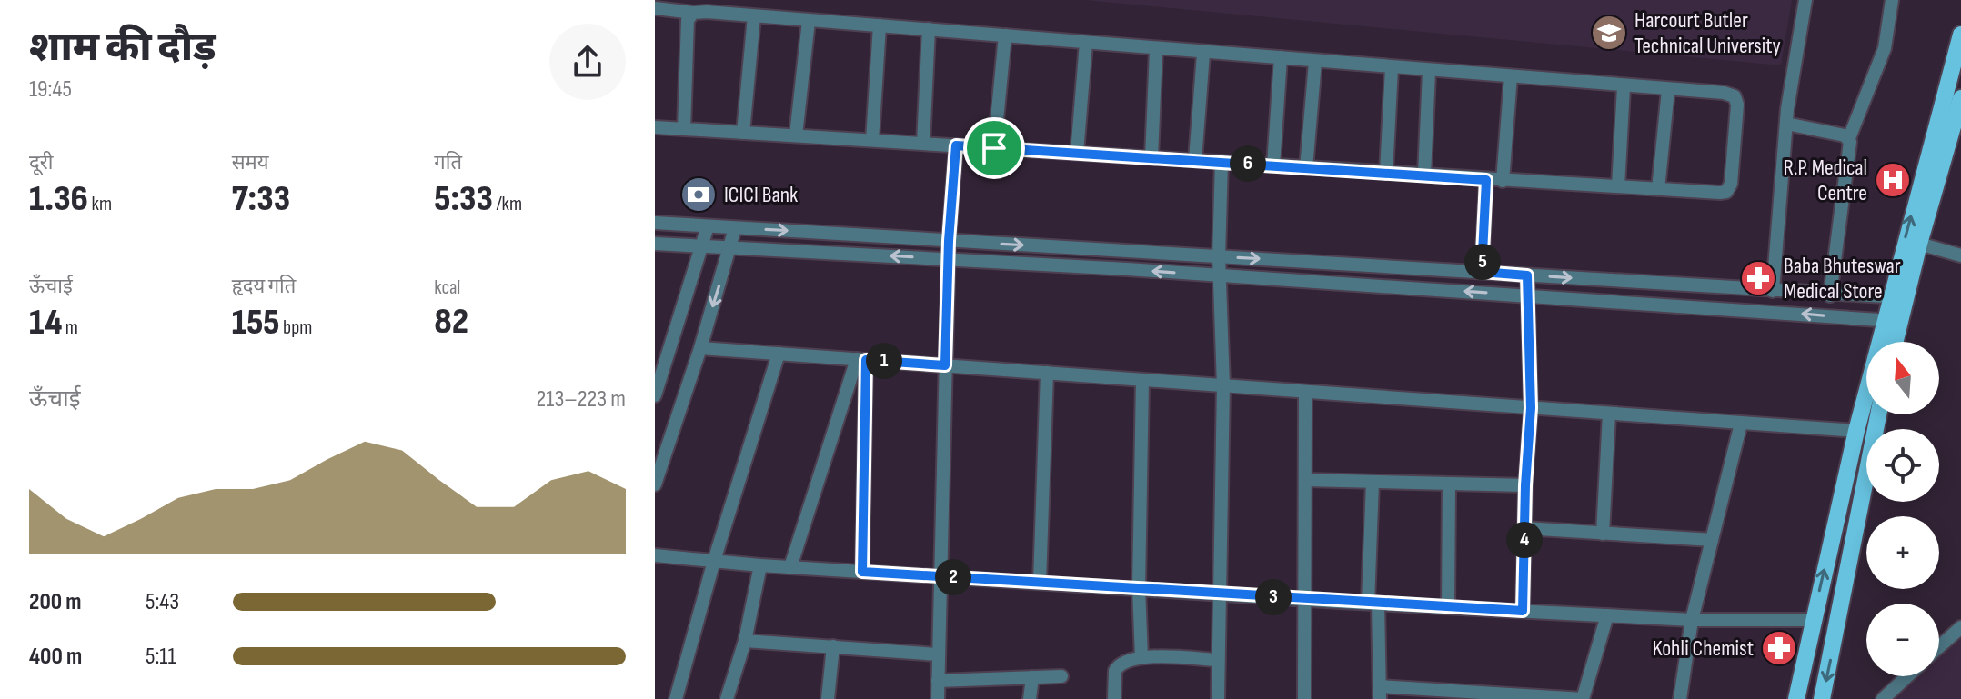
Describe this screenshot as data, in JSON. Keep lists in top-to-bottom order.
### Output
{
  "places": {
    "school or university": ["Harcourt Butler Technical University"],
    "hospital": ["R.P. Medical Centre"],
    "bank": ["ICICI Bank"],
    "pharmacy": ["Baba Bhuteswar Medical Store", "Kohli Chemist"]
  },
  "north": "top",
  "page": {
    "heading": ["शाम की दौड़", "19:45"],
    "stats": [
      ["दूरी", "1.36 km"],
      ["समय", "7:33"],
      ["गति", "5:33 /km"],
      ["ऊँचाई", "14 m"],
      ["हृदय गति", "155 bpm"],
      ["kcal", "82"]
    ],
    "pins": [
      "6",
      "5",
      "1",
      "4",
      "2",
      "3"
    ],
    "map_buttons": ["+", "−"],
    "chart": ["ऊँचाई", "213–223 m"],
    "list": [
      {
        "name": "200 m",
        "note": "5:43"
      },
      {
        "name": "400 m",
        "note": "5:11"
      }
    ]
  }
}
